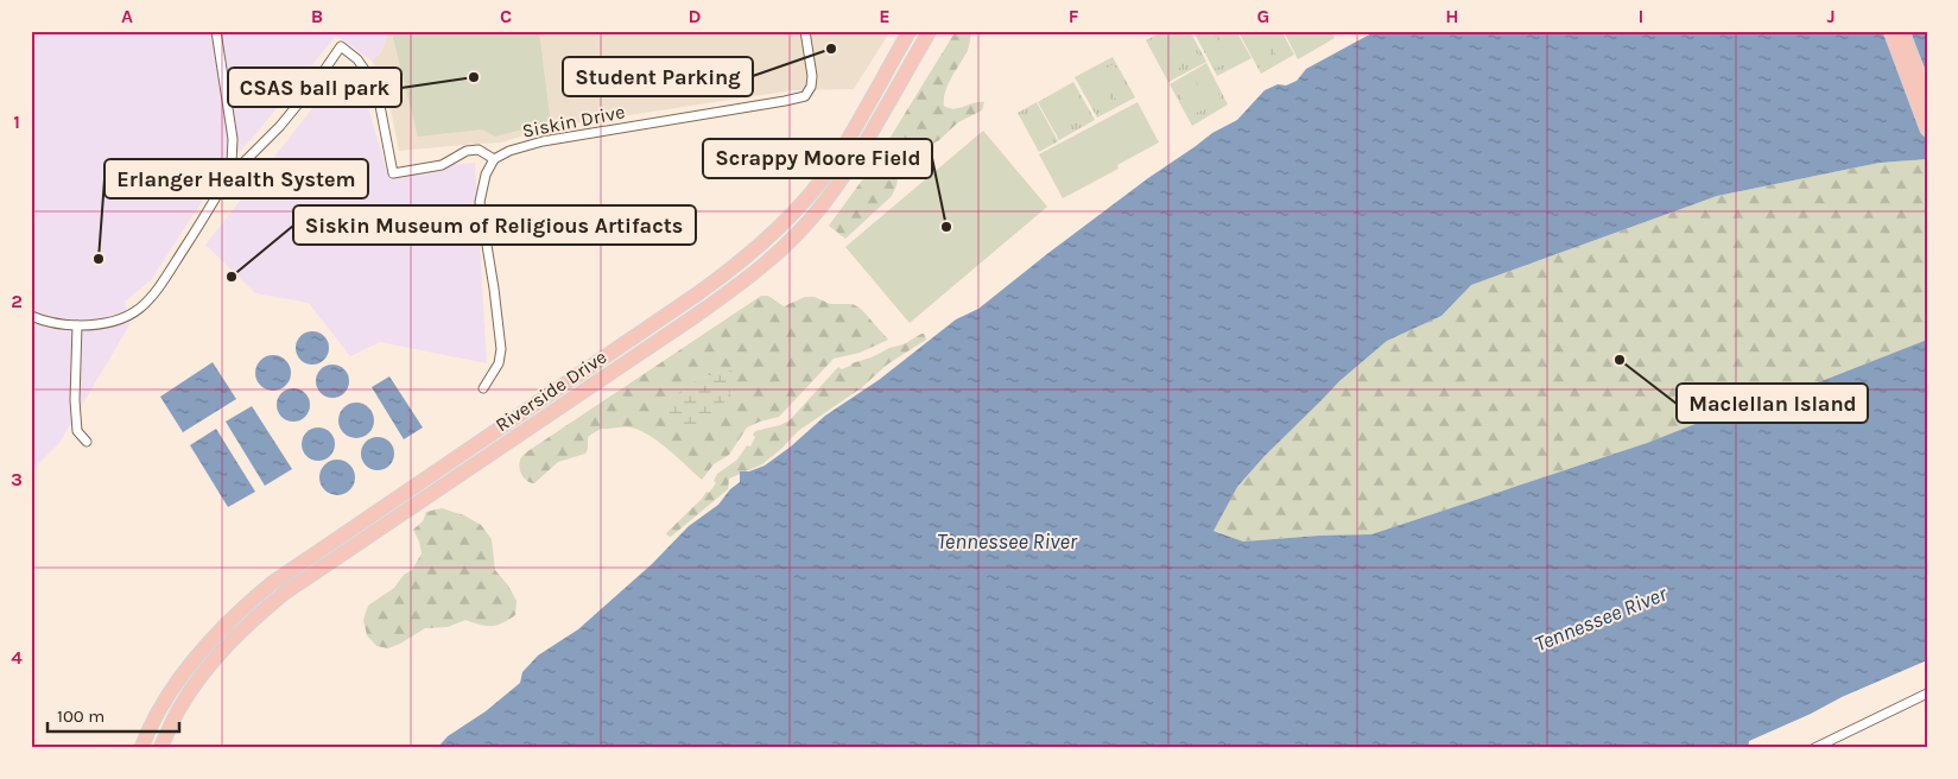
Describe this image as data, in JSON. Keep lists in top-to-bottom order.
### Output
{
  "streets": {
    "main road": ["Riverside Drive"],
    "street": ["Siskin Drive"]
  },
  "water": ["Tennessee River"],
  "places": [
    "Student Parking",
    "CSAS ball park",
    "Scrappy Moore Field",
    "Erlanger Health System",
    "Siskin Museum of Religious Artifacts",
    "Maclellan Island"
  ],
  "scale_bar": "100 m",
  "grid": {
    "columns": [
      "A",
      "B",
      "C",
      "D",
      "E",
      "F",
      "G",
      "H",
      "I",
      "J"
    ],
    "rows": [
      "1",
      "2",
      "3",
      "4"
    ]
  }
}
